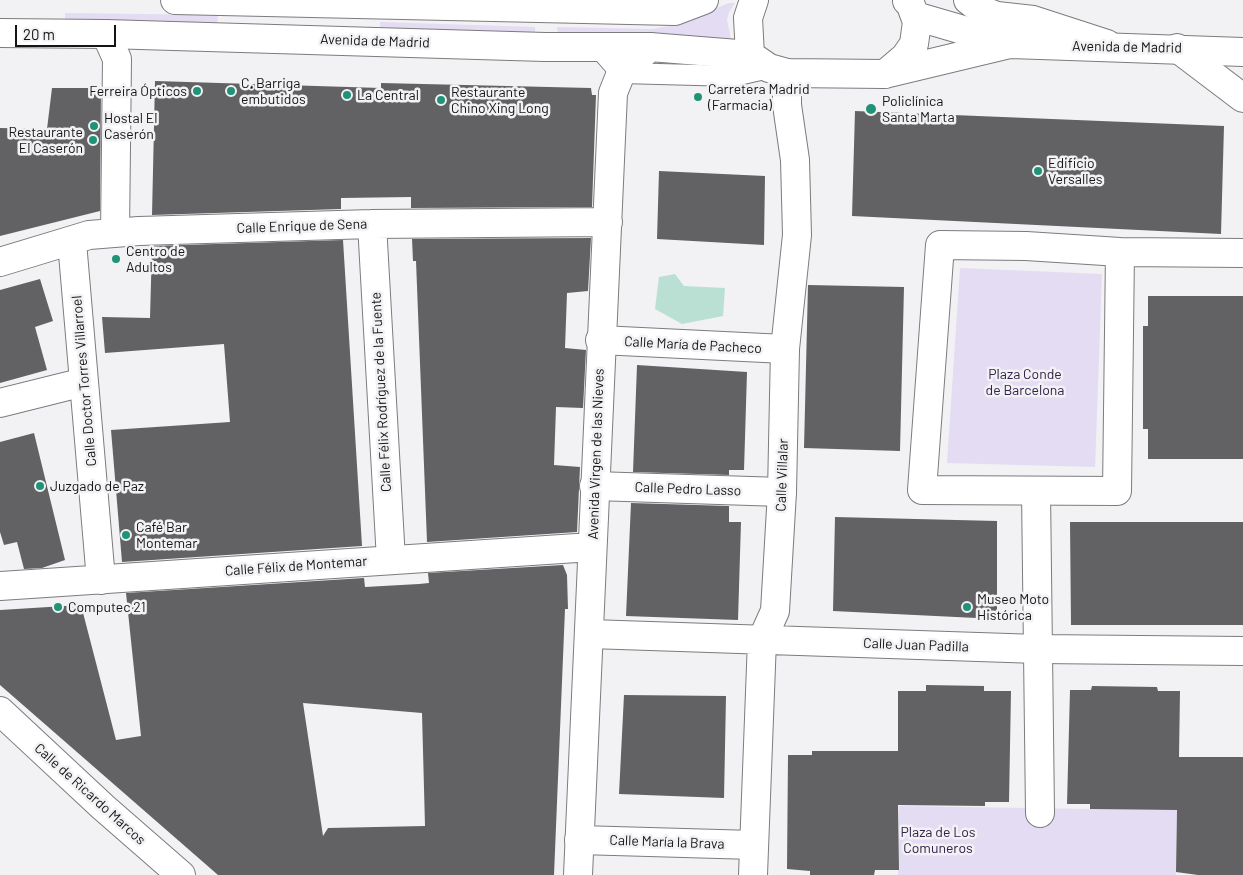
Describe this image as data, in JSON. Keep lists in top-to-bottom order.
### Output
{
  "streets": {
    "main road": [
      "Avenida de Madrid",
      "Calle Enrique de Sena",
      "Calle María de Pacheco",
      "Calle Doctor Torres Villarroel",
      "Calle Félix Rodríguez de la Fuente",
      "Avenida Virgen de las Nieves",
      "Calle Villalar",
      "Calle Pedro Lasso",
      "Calle Félix de Montemar",
      "Calle Juan Padilla",
      "Calle de Ricardo Marcos",
      "Calle María la Brava"
    ]
  },
  "crossings": [
    ["Avenida de Madrid", "Avenida Virgen de las Nieves"],
    ["Avenida de Madrid", "Calle Villalar"],
    ["Calle Enrique de Sena", "Calle Doctor Torres Villarroel"],
    ["Calle Enrique de Sena", "Calle Félix Rodríguez de la Fuente"],
    ["Calle Enrique de Sena", "Avenida Virgen de las Nieves"],
    ["Calle María de Pacheco", "Avenida Virgen de las Nieves"],
    ["Calle María de Pacheco", "Calle Villalar"],
    ["Calle Doctor Torres Villarroel", "Calle Félix de Montemar"],
    ["Calle Félix Rodríguez de la Fuente", "Calle Félix de Montemar"],
    ["Avenida Virgen de las Nieves", "Calle Pedro Lasso"],
    ["Avenida Virgen de las Nieves", "Calle Félix de Montemar"],
    ["Avenida Virgen de las Nieves", "Calle Juan Padilla"],
    ["Avenida Virgen de las Nieves", "Calle María la Brava"],
    ["Calle Villalar", "Calle Pedro Lasso"],
    ["Calle Villalar", "Calle Juan Padilla"],
    ["Calle Villalar", "Calle María la Brava"]
  ],
  "parks": ["Plaza Conde de Barcelona", "Plaza de Los Comuneros"],
  "places": [
    "Ferreira Ópticos",
    "C. Barriga embutidos",
    "La Central",
    "Carretera Madrid (Farmacia)",
    "Restaurante Chino Xing Long",
    "Policlínica Santa Marta",
    "Hostal El Caserón",
    "Restaurante El Caserón",
    "Edificio Versalles",
    "Centro de Adultos",
    "Juzgado de Paz",
    "Café Bar Montemar",
    "Computec 21",
    "Museo Moto Histórica"
  ],
  "scale_bar": "20 m"
}
